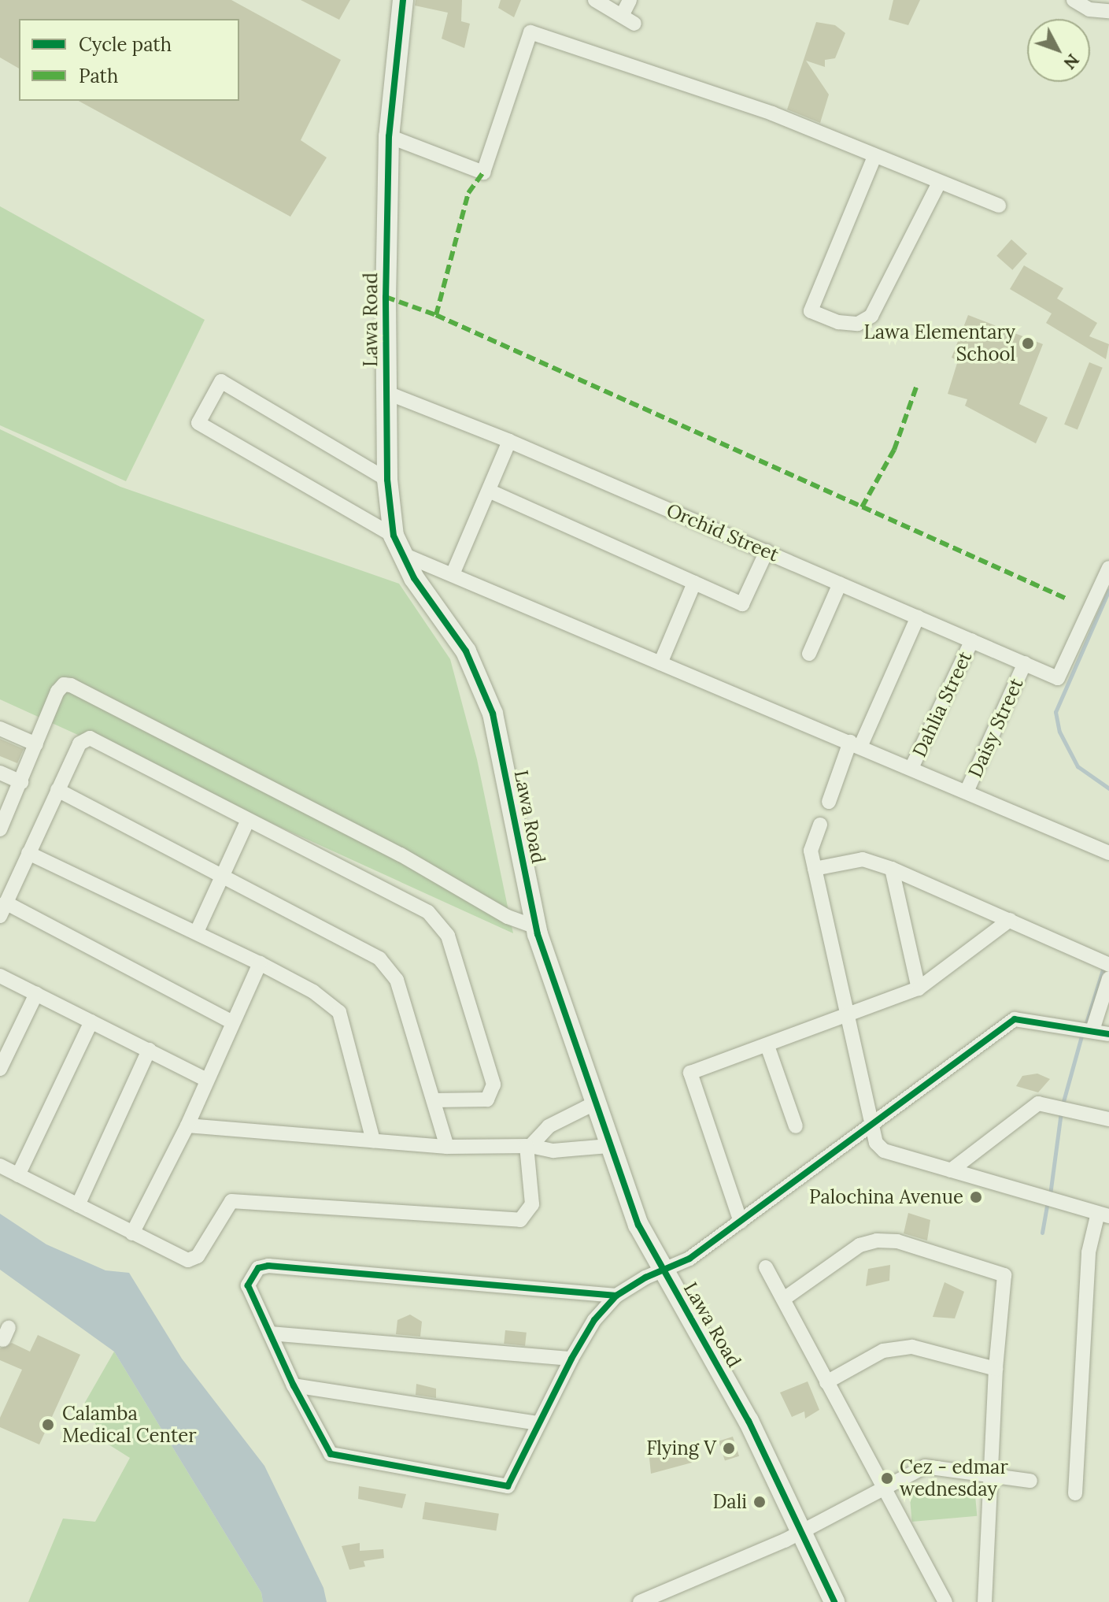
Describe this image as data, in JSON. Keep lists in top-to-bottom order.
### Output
{
  "streets": {
    "main road": ["Lawa Road"],
    "street": ["Orchid Street", "Dahlia Street", "Daisy Street"]
  },
  "crossings": [
    ["Lawa Road", "Orchid Street"],
    ["Orchid Street", "Dahlia Street"],
    ["Orchid Street", "Daisy Street"]
  ],
  "places": [
    "Lawa Elementary School",
    "Palochina Avenue",
    "Calamba Medical Center",
    "Flying V",
    "Cez - edmar wednesday",
    "Dali"
  ],
  "legend": ["Cycle path", "Path"],
  "north": "bottom right"
}
